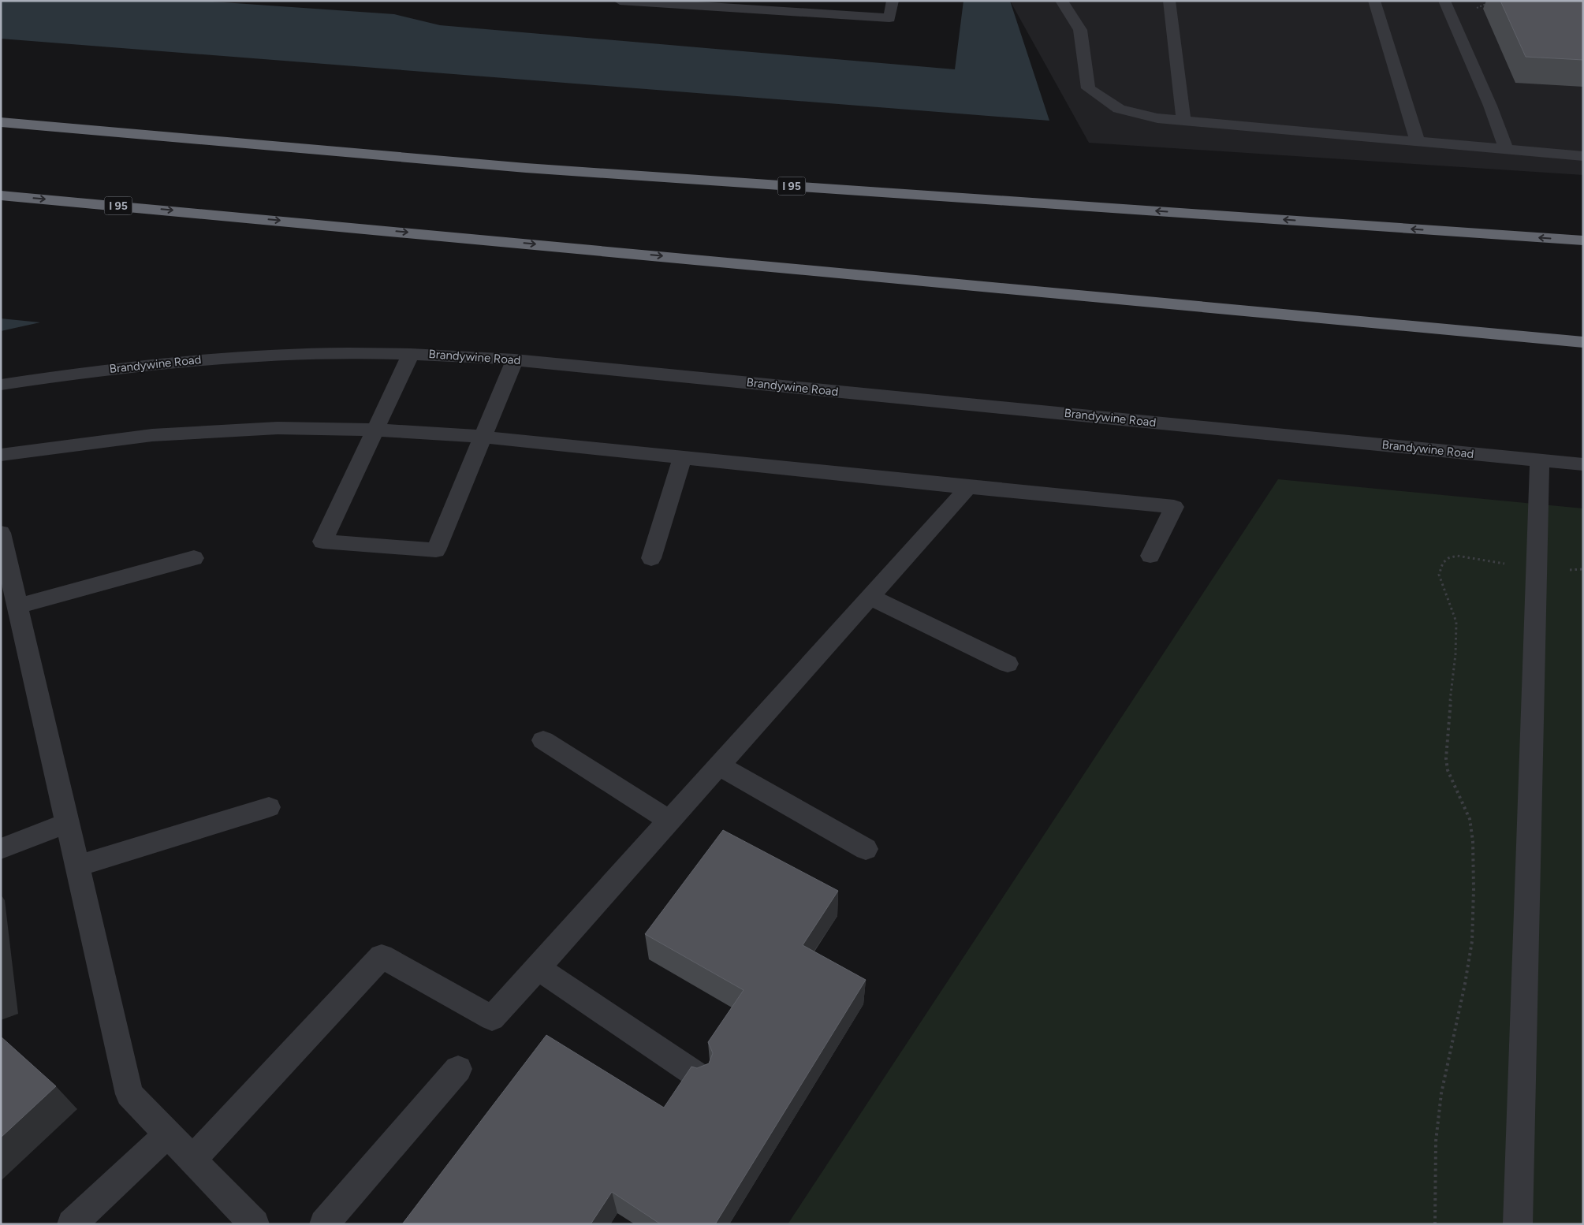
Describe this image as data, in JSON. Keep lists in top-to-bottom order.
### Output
{
  "streets": {
    "highway": ["I 95"],
    "street": ["Brandywine Road"]
  }
}
